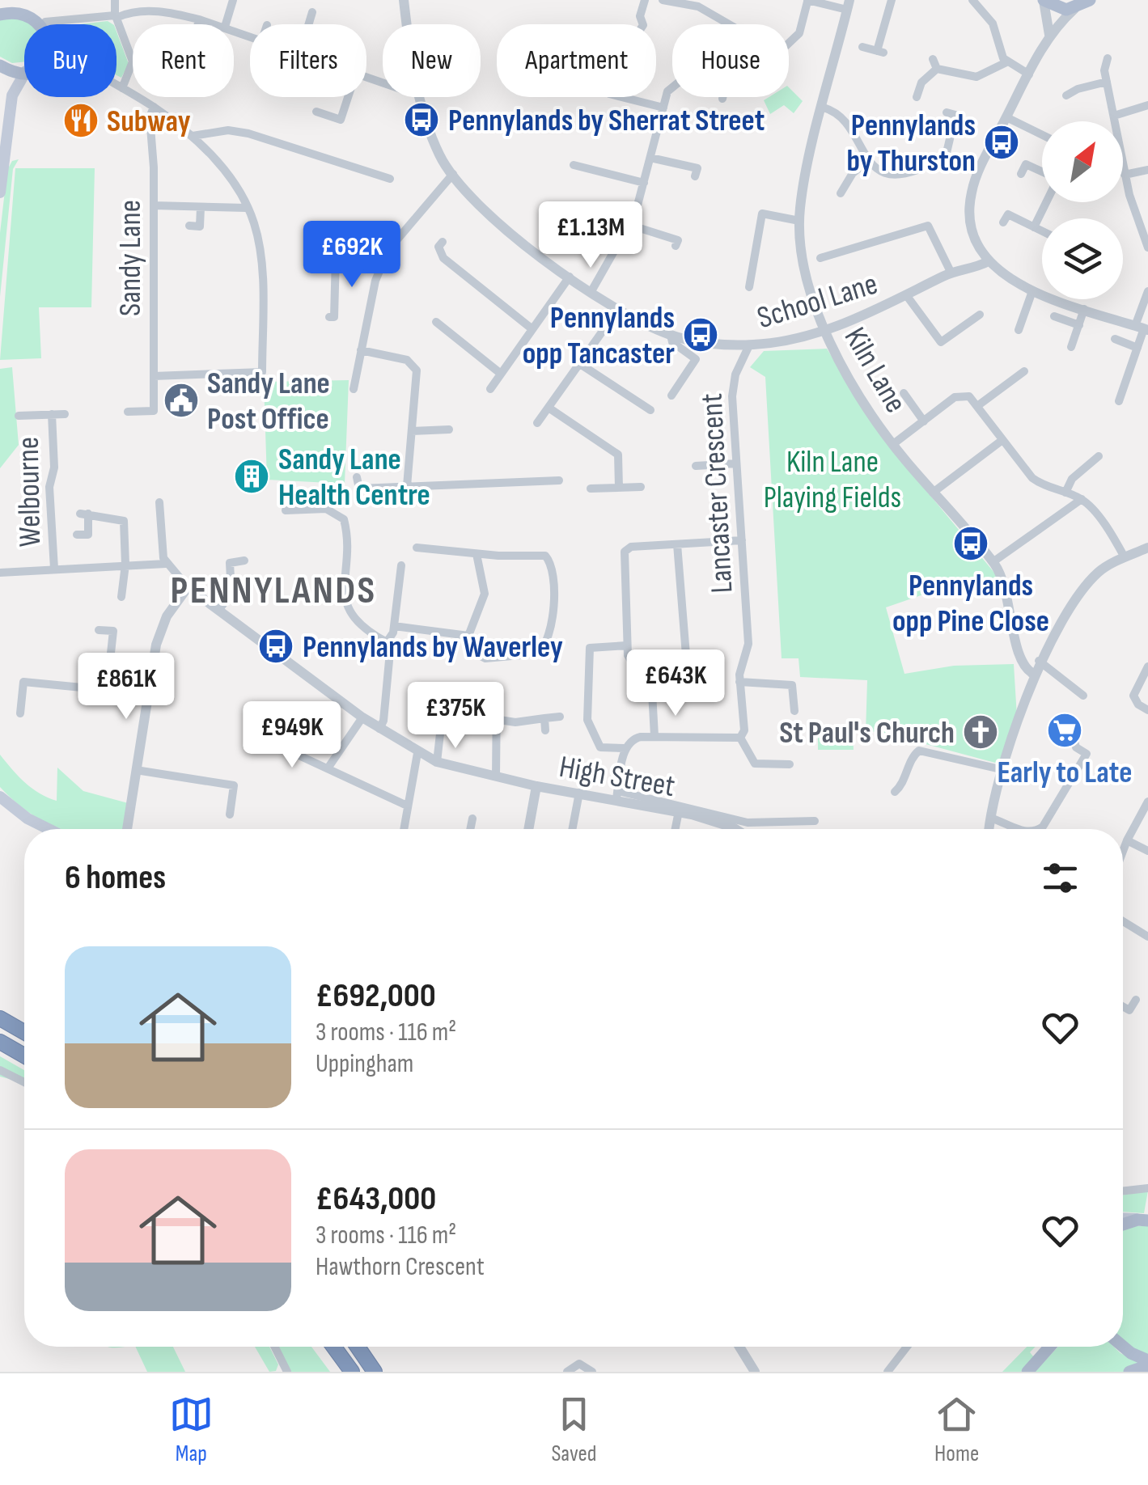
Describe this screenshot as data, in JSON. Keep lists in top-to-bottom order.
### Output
{
  "streets": {
    "street": [
      "Sandy Lane",
      "School Lane",
      "Kiln Lane",
      "Welbourne",
      "Lancaster Crescent",
      "High Street"
    ]
  },
  "crossings": [
    ["School Lane", "Kiln Lane"],
    ["School Lane", "Lancaster Crescent"]
  ],
  "districts": ["PENNYLANDS"],
  "parks": ["Kiln Lane Playing Fields"],
  "places": {
    "bus stop": [
      "Pennylands by Sherrat Street",
      "Pennylands by Thurston",
      "Pennylands opp Tancaster",
      "Pennylands opp Pine Close",
      "Pennylands by Waverley"
    ],
    "restaurant": ["Subway"],
    "public building": ["Sandy Lane Post Office"],
    "building": ["Sandy Lane Health Centre"],
    "supermarket": ["Early to Late"],
    "church": ["St Paul's Church"]
  },
  "north": "top right",
  "page": {
    "chip": [
      "Buy",
      "Rent",
      "Filters",
      "New",
      "Apartment",
      "House"
    ],
    "price": [
      "£1.13M",
      "£692K",
      "£643K",
      "£861K",
      "£375K",
      "£949K"
    ],
    "heading": "6 homes",
    "list": [
      {
        "name": "£692,000",
        "note": "3 rooms · 116 m² · Uppingham"
      },
      {
        "name": "£643,000",
        "note": "3 rooms · 116 m² · Hawthorn Crescent"
      }
    ],
    "tabs": ["Map", "Saved", "Home"]
  }
}
